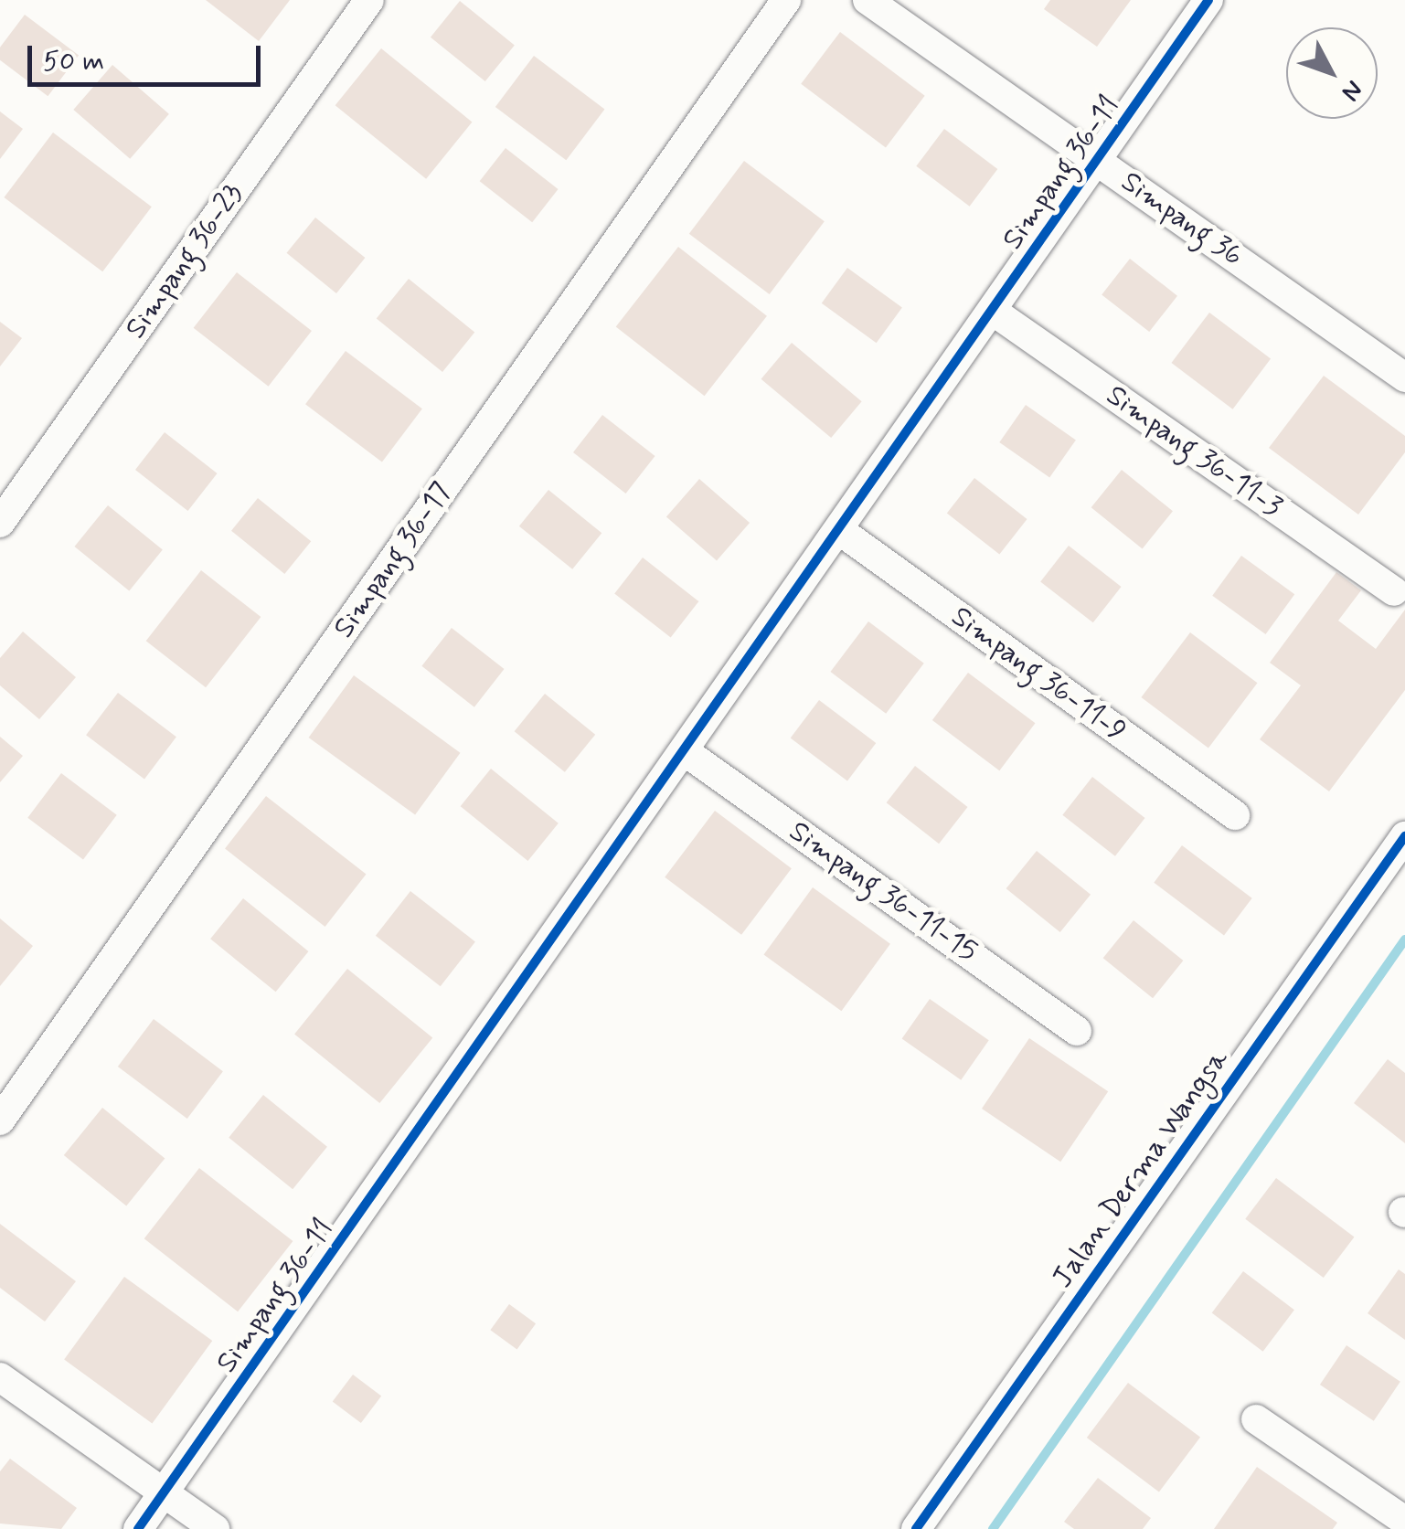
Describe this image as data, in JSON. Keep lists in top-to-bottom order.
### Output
{
  "streets": {
    "street": [
      "Simpang 36-11",
      "Simpang 36",
      "Simpang 36-23",
      "Simpang 36-11-3",
      "Simpang 36-17",
      "Simpang 36-11-9",
      "Simpang 36-11-15",
      "Jalan Derma Wangsa"
    ]
  },
  "crossings": [
    ["Simpang 36-11", "Simpang 36"],
    ["Simpang 36-11", "Simpang 36-11-3"],
    ["Simpang 36-11", "Simpang 36-11-9"],
    ["Simpang 36-11", "Simpang 36-11-15"]
  ],
  "scale_bar": "50 m",
  "north": "bottom right"
}
